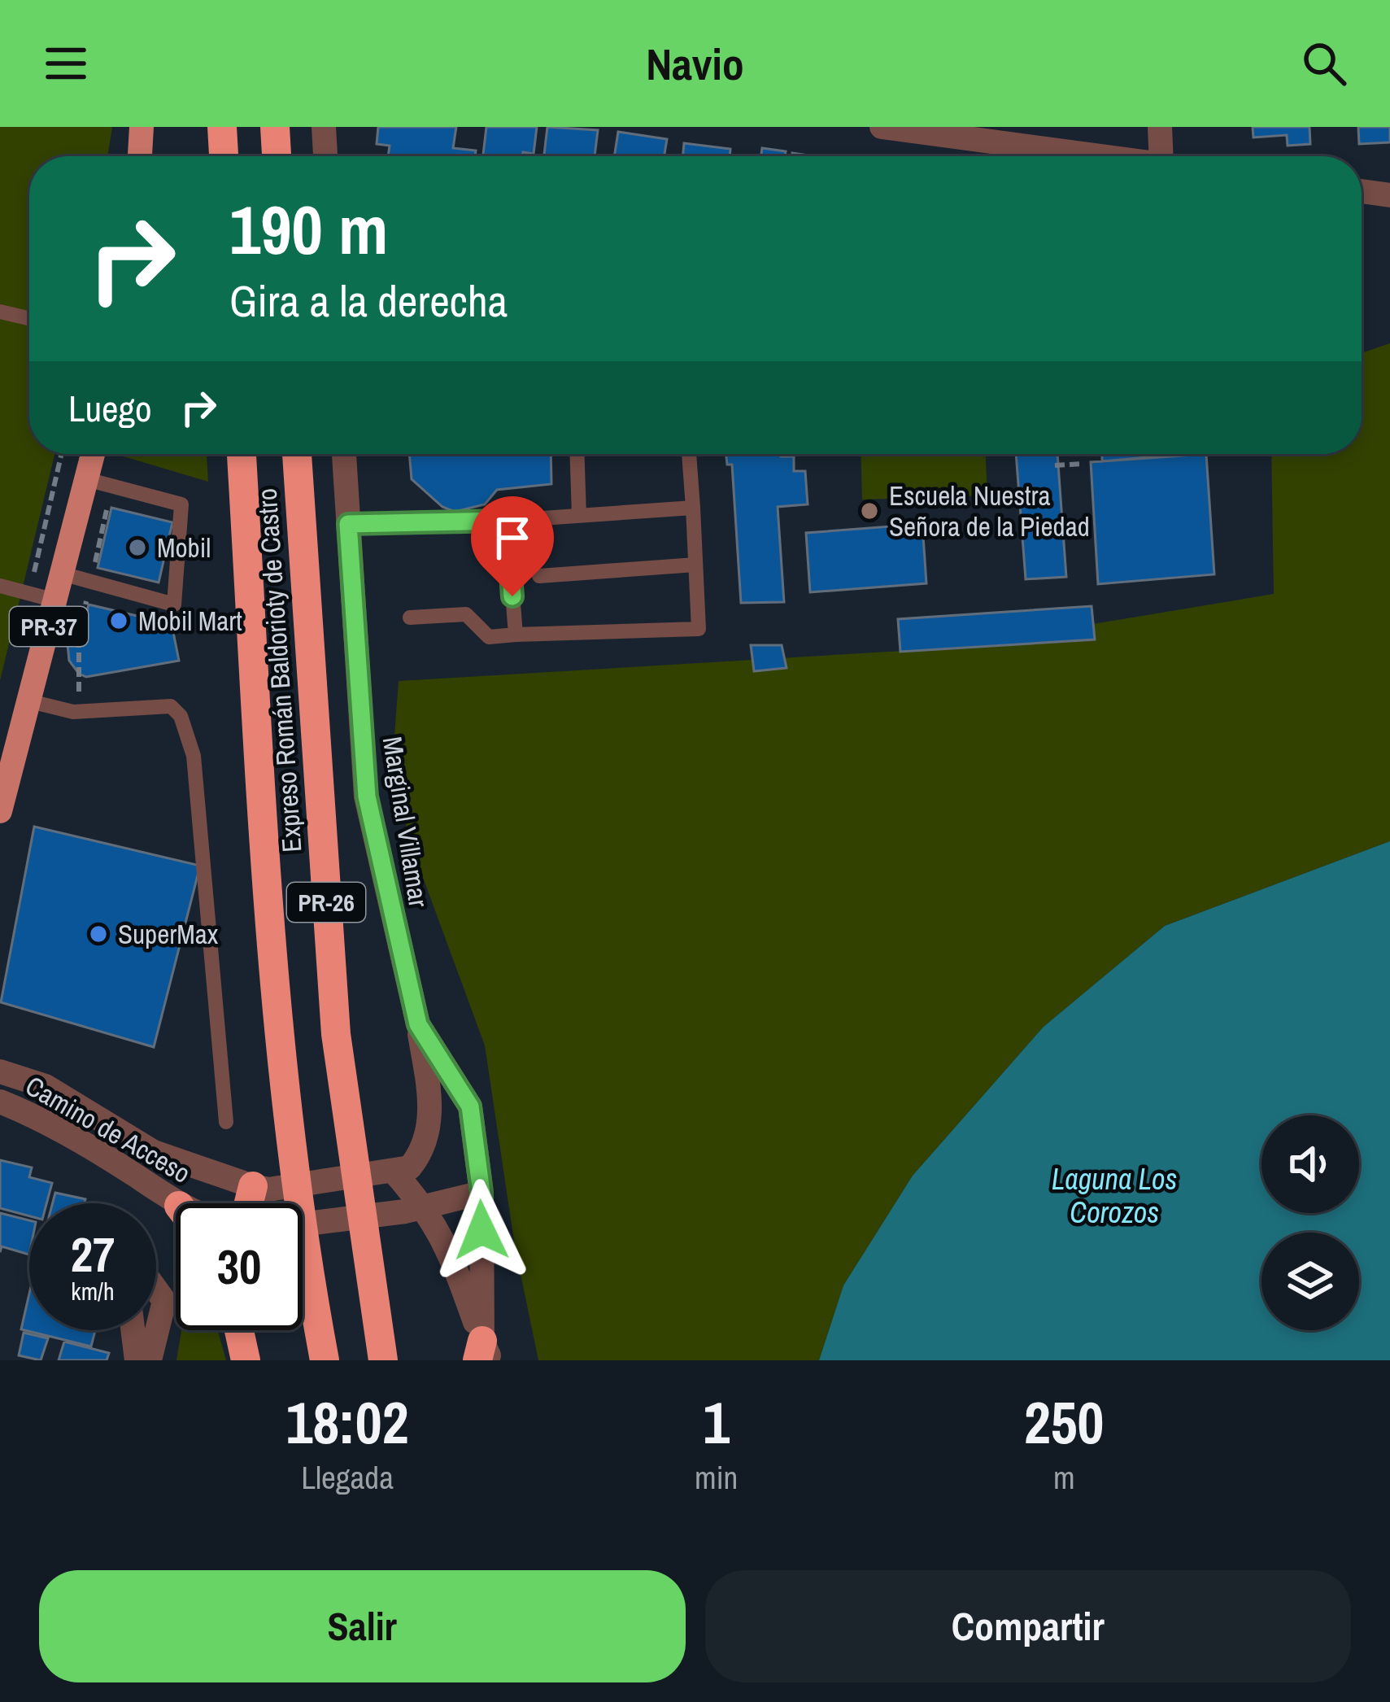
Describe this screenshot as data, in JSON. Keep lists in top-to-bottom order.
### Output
{
  "streets": {
    "highway": ["Expreso Román Baldorioty de Castro", "PR-26"],
    "main road": ["PR-37"],
    "street": ["Marginal Villamar", "Camino de Acceso"]
  },
  "water": ["Laguna Los Corozos"],
  "places": [
    "Escuela Nuestra Señora de la Piedad",
    "Mobil",
    "Mobil Mart",
    "SuperMax"
  ],
  "page": {
    "header": "Navio",
    "turn": ["190 m", "Gira a la derecha"],
    "then": "Luego",
    "speed": "27 km/h",
    "limit": "30",
    "eta": [
      "18:02",
      "Llegada",
      "1",
      "min",
      "250",
      "m"
    ],
    "buttons": ["Salir", "Compartir"]
  }
}
